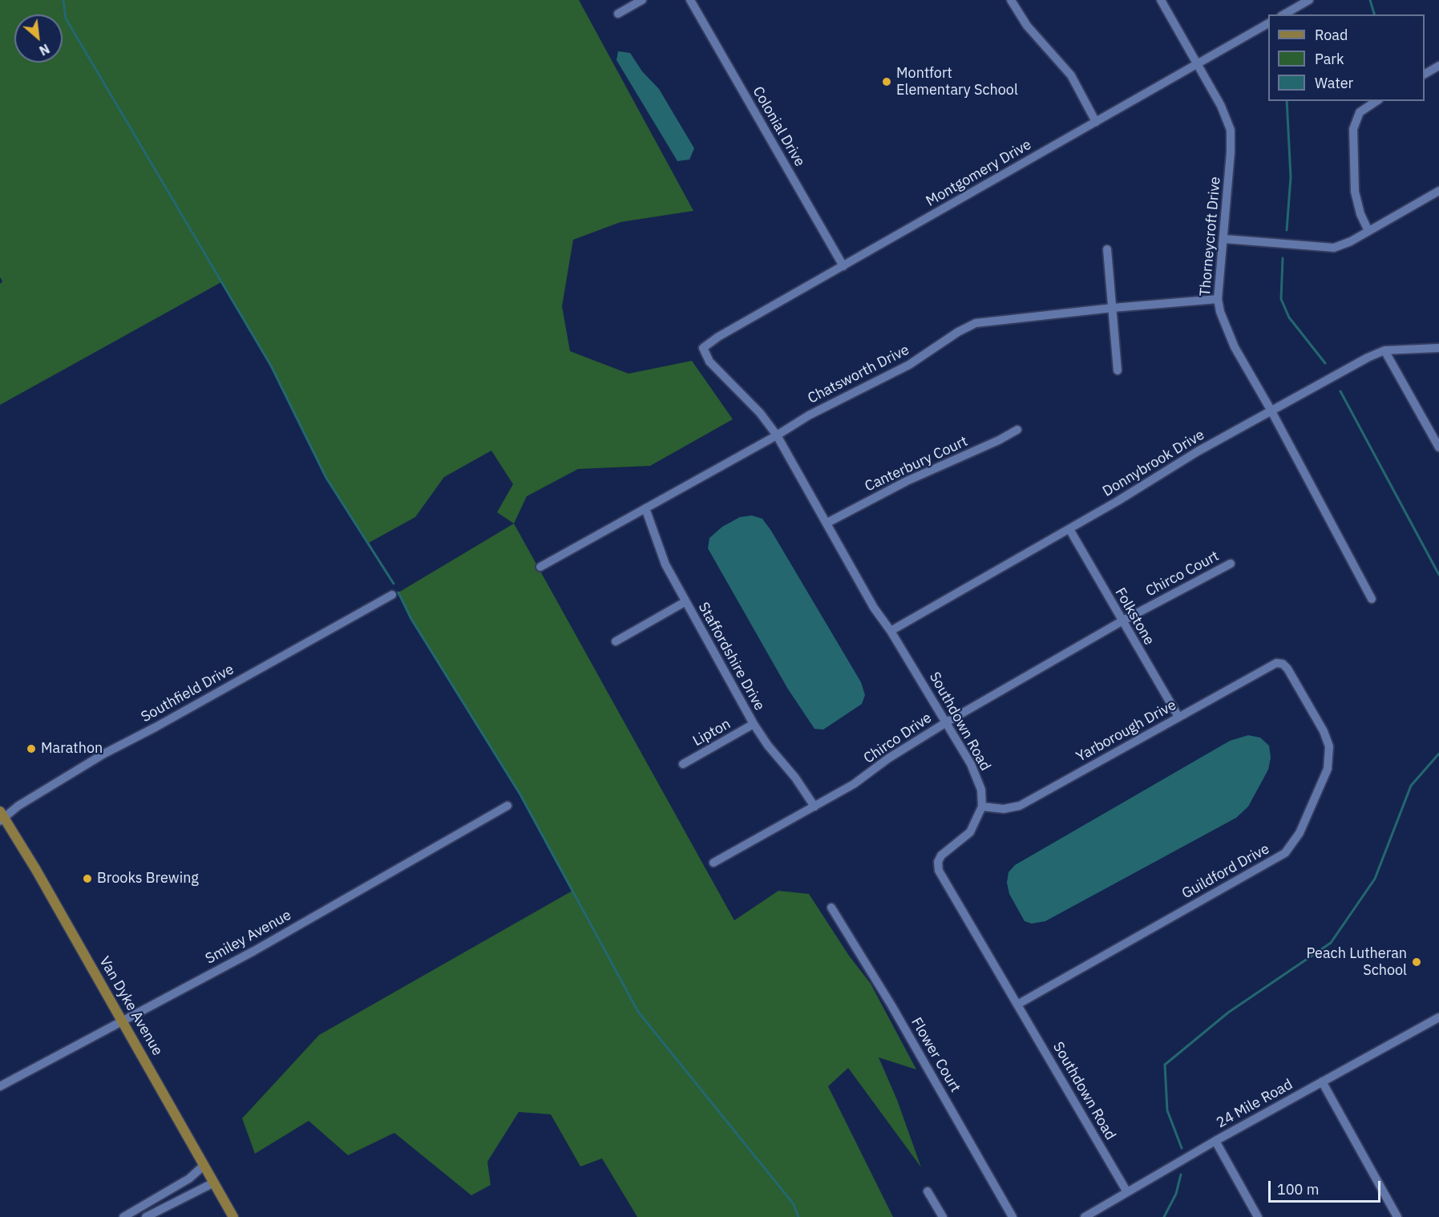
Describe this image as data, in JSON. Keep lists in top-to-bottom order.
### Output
{
  "streets": {
    "main road": ["Van Dyke Avenue"],
    "street": [
      "Colonial Drive",
      "Montgomery Drive",
      "Thorneycroft Drive",
      "Chatsworth Drive",
      "Donnybrook Drive",
      "Canterbury Court",
      "Chirco Court",
      "Folkstone",
      "Staffordshire Drive",
      "Southfield Drive",
      "Southdown Road",
      "Yarborough Drive",
      "Lipton",
      "Chirco Drive",
      "Guildford Drive",
      "Smiley Avenue",
      "Flower Court",
      "24 Mile Road"
    ]
  },
  "crossings": [
    ["Colonial Drive", "Montgomery Drive"],
    ["Montgomery Drive", "Thorneycroft Drive"],
    ["Montgomery Drive", "Southdown Road"],
    ["Thorneycroft Drive", "Chatsworth Drive"],
    ["Thorneycroft Drive", "Donnybrook Drive"],
    ["Chatsworth Drive", "Staffordshire Drive"],
    ["Chatsworth Drive", "Southdown Road"],
    ["Donnybrook Drive", "Folkstone"],
    ["Donnybrook Drive", "Southdown Road"],
    ["Canterbury Court", "Southdown Road"],
    ["Chirco Court", "Folkstone"],
    ["Chirco Court", "Chirco Drive"],
    ["Folkstone", "Yarborough Drive"],
    ["Folkstone", "Chirco Drive"],
    ["Staffordshire Drive", "Lipton"],
    ["Staffordshire Drive", "Chirco Drive"],
    ["Southfield Drive", "Van Dyke Avenue"],
    ["Southdown Road", "Yarborough Drive"],
    ["Southdown Road", "Chirco Drive"],
    ["Southdown Road", "Guildford Drive"],
    ["Southdown Road", "24 Mile Road"],
    ["Yarborough Drive", "Guildford Drive"],
    ["Smiley Avenue", "Van Dyke Avenue"]
  ],
  "places": [
    "Montfort Elementary School",
    "Marathon",
    "Brooks Brewing",
    "Peach Lutheran School"
  ],
  "legend": ["Road", "Park", "Water"],
  "scale_bar": "100 m",
  "north": "bottom right"
}
